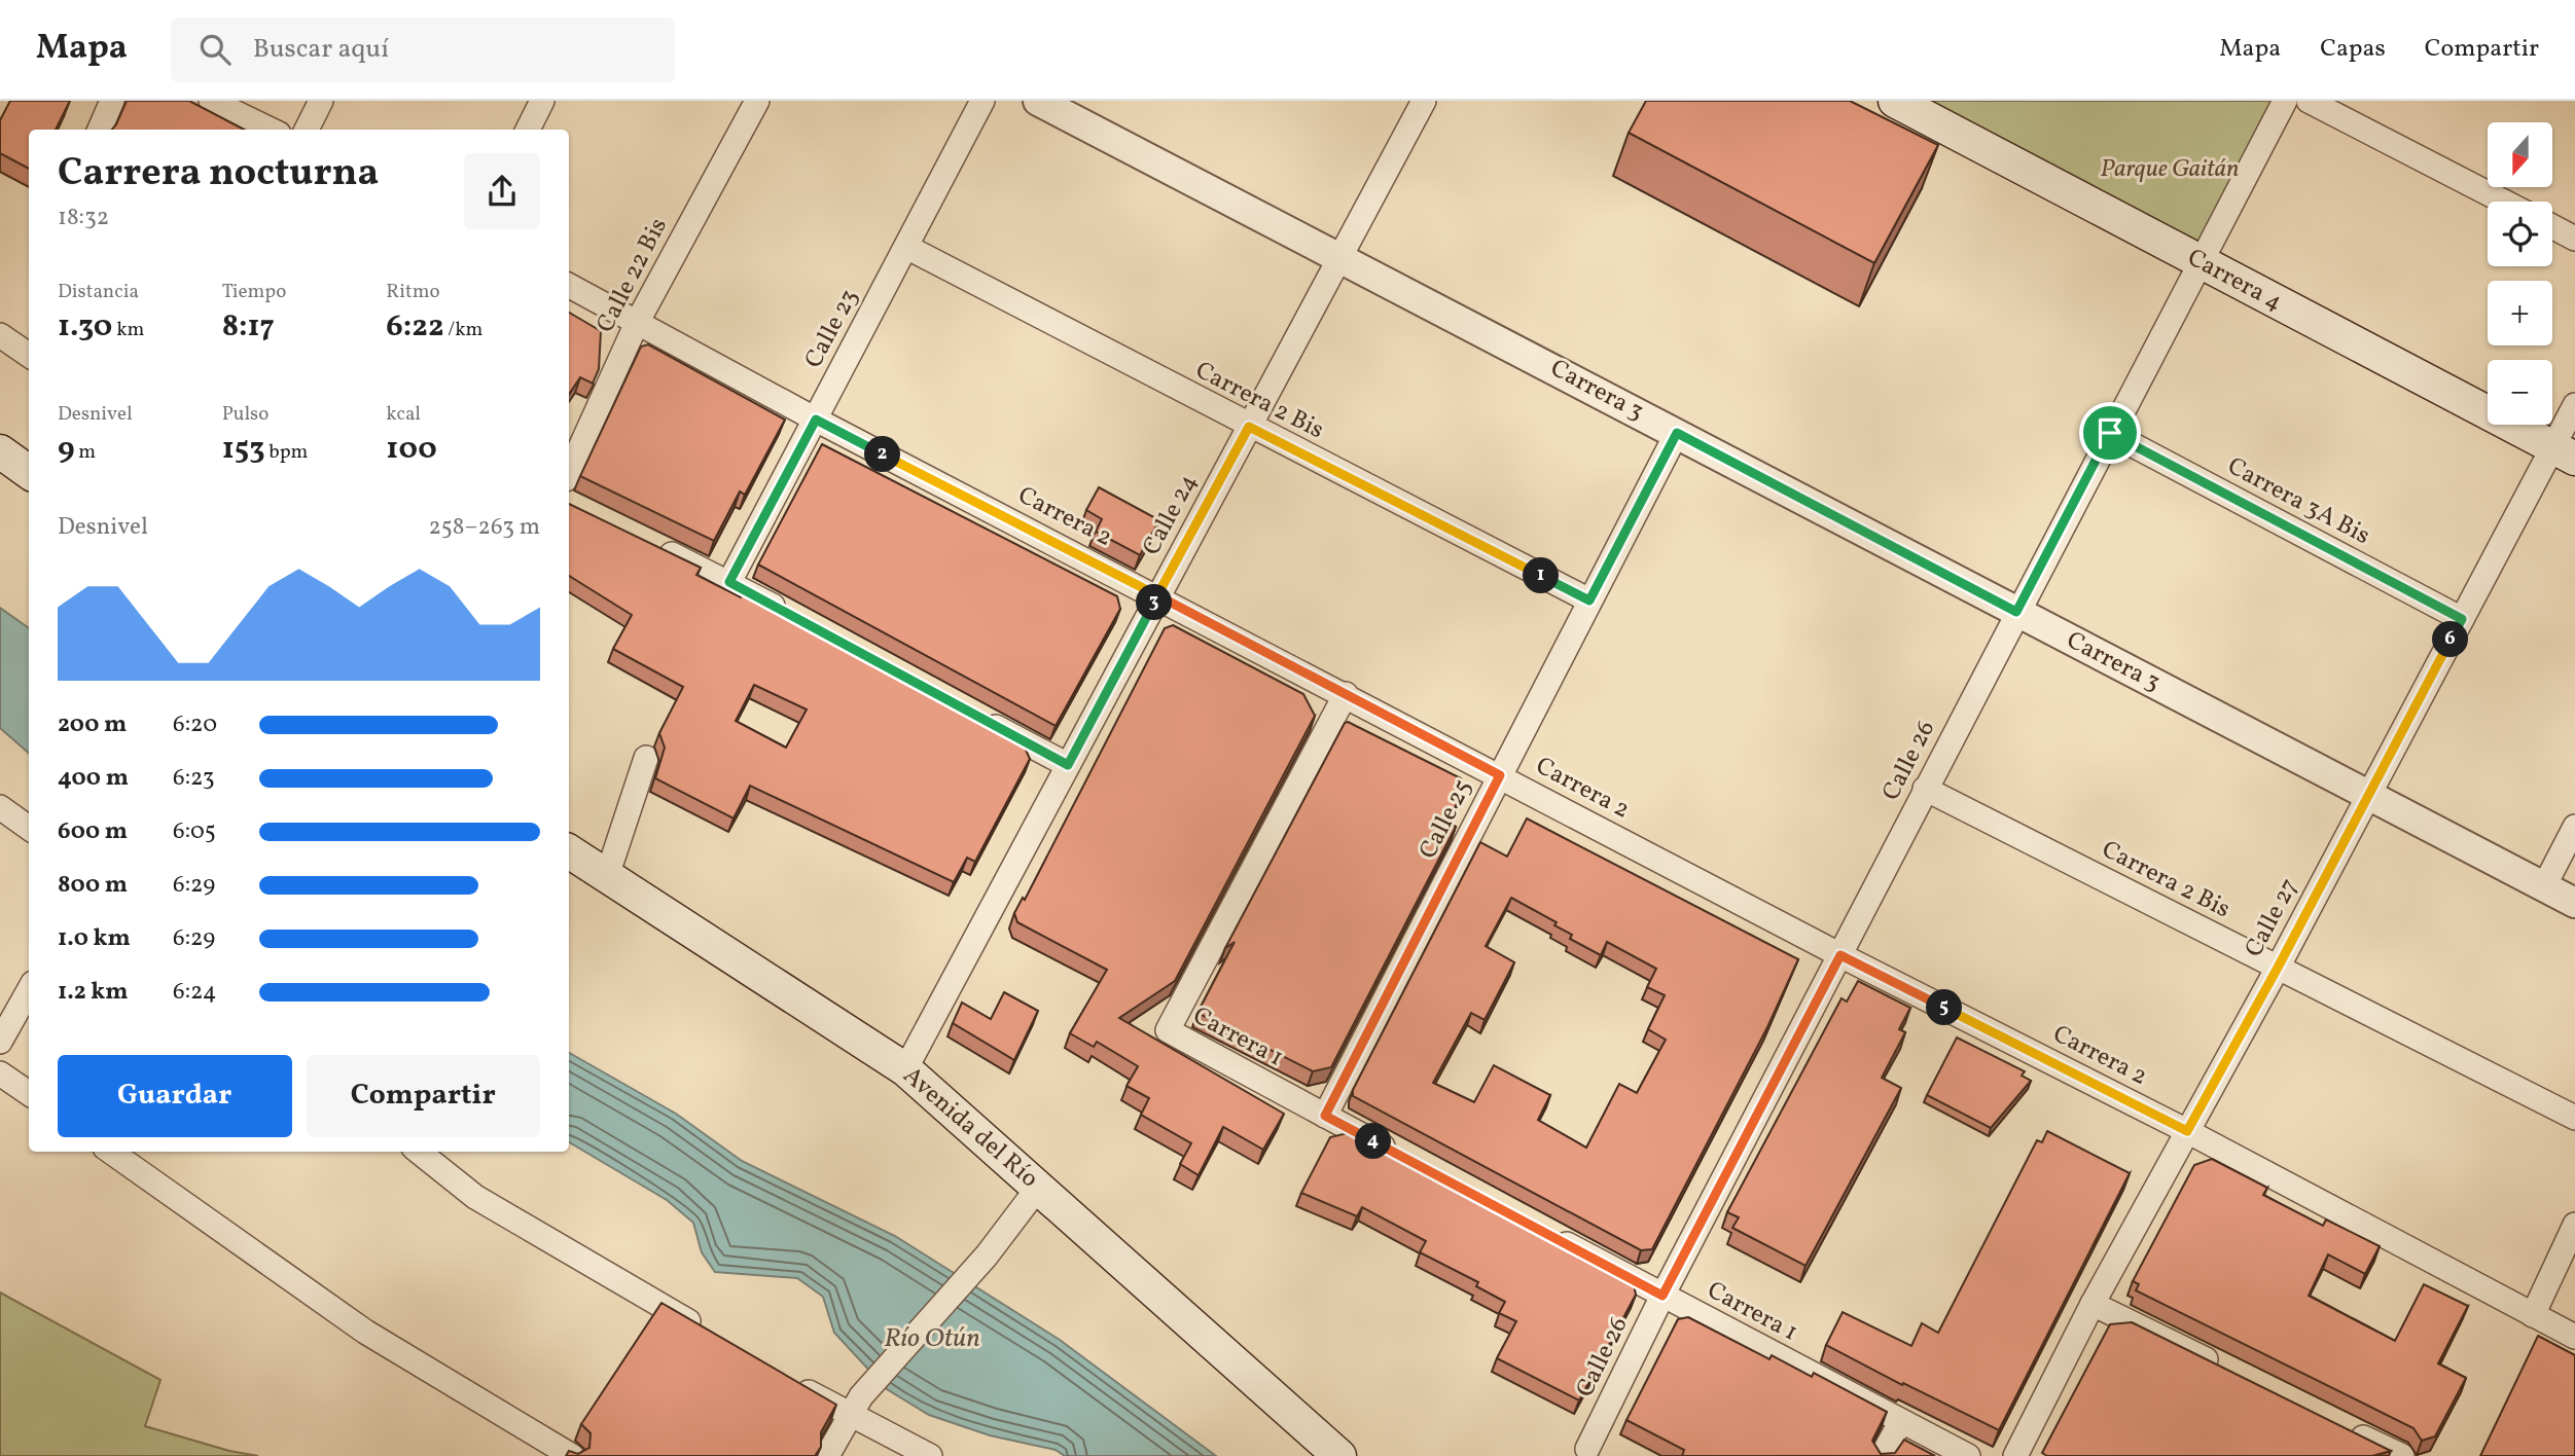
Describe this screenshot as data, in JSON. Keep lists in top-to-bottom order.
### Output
{
  "streets": {
    "main road": ["Carrera 4", "Avenida del Río"],
    "street": [
      "Calle 22 Bis",
      "Calle 23",
      "Carrera 3",
      "Carrera 2 Bis",
      "Carrera 3A Bis",
      "Calle 24",
      "Carrera 2",
      "Calle 26",
      "Calle 25",
      "Calle 27",
      "Carrera 1"
    ]
  },
  "crossings": [
    ["Calle 22 Bis", "Carrera 2"],
    ["Carrera 4", "Calle 26"],
    ["Carrera 4", "Calle 27"],
    ["Calle 23", "Carrera 2 Bis"],
    ["Calle 23", "Carrera 2"],
    ["Carrera 3", "Calle 24"],
    ["Carrera 3", "Calle 26"],
    ["Carrera 3", "Calle 25"],
    ["Carrera 3", "Calle 27"],
    ["Carrera 2 Bis", "Calle 24"],
    ["Carrera 2 Bis", "Calle 26"],
    ["Carrera 2 Bis", "Calle 25"],
    ["Carrera 2 Bis", "Calle 27"],
    ["Carrera 3A Bis", "Calle 26"],
    ["Carrera 3A Bis", "Calle 27"],
    ["Calle 24", "Carrera 2"],
    ["Calle 24", "Avenida del Río"],
    ["Carrera 2", "Calle 26"],
    ["Carrera 2", "Calle 25"],
    ["Carrera 2", "Calle 27"],
    ["Carrera 2", "Carrera 1"],
    ["Calle 26", "Carrera 1"],
    ["Calle 25", "Carrera 1"]
  ],
  "water": ["Río Otún"],
  "parks": ["Parque Gaitán"],
  "north": "bottom",
  "page": {
    "header": "Mapa",
    "search": "Buscar aquí",
    "nav": ["Mapa", "Capas", "Compartir"],
    "map_buttons": ["+", "−"],
    "heading": ["Carrera nocturna", "18:32"],
    "stats": [
      ["Distancia", "1.30 km"],
      ["Tiempo", "8:17"],
      ["Ritmo", "6:22 /km"],
      ["Desnivel", "9 m"],
      ["Pulso", "153 bpm"],
      ["kcal", "100"]
    ],
    "pins": [
      "2",
      "1",
      "3",
      "6",
      "5",
      "4"
    ],
    "chart": ["Desnivel", "258–263 m"],
    "list": [
      {
        "name": "200 m",
        "note": "6:20"
      },
      {
        "name": "400 m",
        "note": "6:23"
      },
      {
        "name": "600 m",
        "note": "6:05"
      },
      {
        "name": "800 m",
        "note": "6:29"
      },
      {
        "name": "1.0 km",
        "note": "6:29"
      },
      {
        "name": "1.2 km",
        "note": "6:24"
      }
    ],
    "buttons": ["Guardar", "Compartir"]
  }
}
